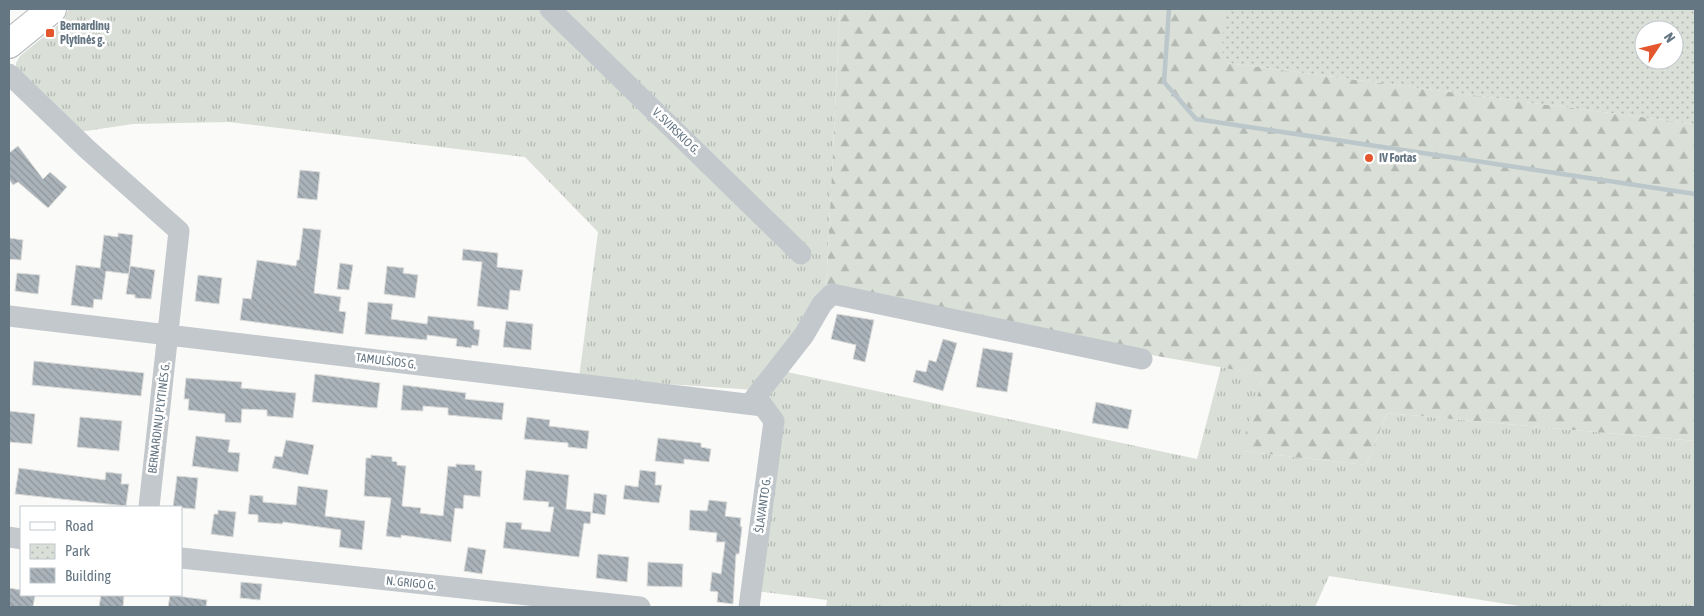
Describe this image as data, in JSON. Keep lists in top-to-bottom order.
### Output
{
  "streets": {
    "street": [
      "V. SVIRSKIO G.",
      "TAMULŠIOS G.",
      "BERNARDINŲ PLYTINĖS G.",
      "ŠLAVANTO G.",
      "N. GRIGO G."
    ]
  },
  "crossings": [
    ["TAMULŠIOS G.", "BERNARDINŲ PLYTINĖS G."],
    ["TAMULŠIOS G.", "ŠLAVANTO G."]
  ],
  "places": {
    "transit": ["Bernardinų Plytinės g."],
    "other": ["IV Fortas"]
  },
  "legend": ["Road", "Park", "Building"],
  "north": "top right"
}
